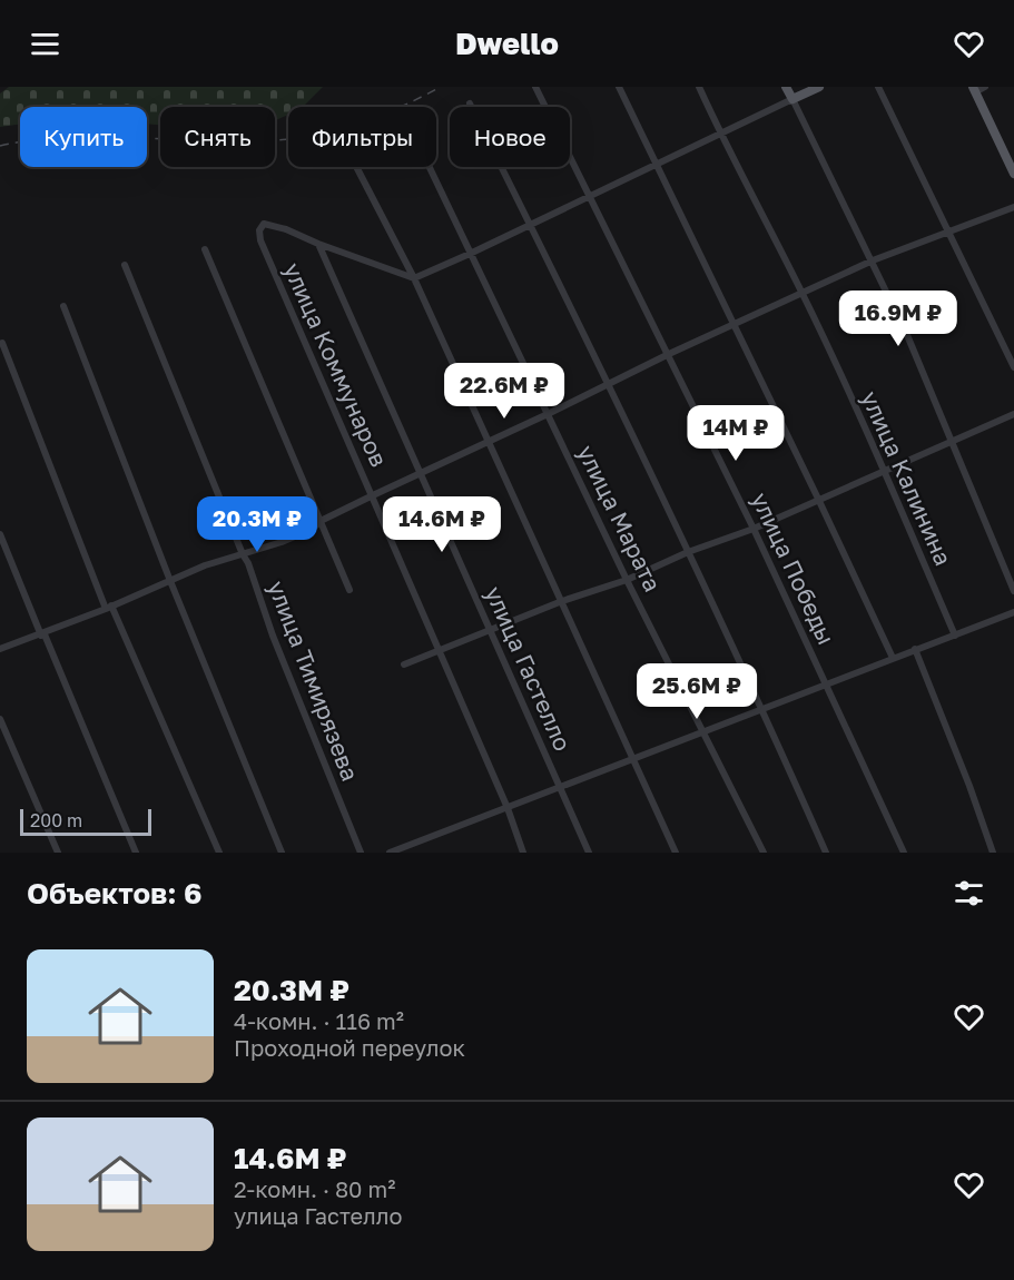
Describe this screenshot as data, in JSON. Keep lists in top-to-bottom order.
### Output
{
  "streets": {
    "street": [
      "улица Коммунаров",
      "улица Калинина",
      "улица Марата",
      "улица Победы",
      "улица Гастелло",
      "улица Тимирязева"
    ]
  },
  "crossings": [
    ["улица Коммунаров", "улица Гастелло"]
  ],
  "scale_bar": "200 m",
  "page": {
    "header": "Dwello",
    "chip": [
      "Купить",
      "Снять",
      "Фильтры",
      "Новое"
    ],
    "price": [
      "16.9M ₽",
      "22.6M ₽",
      "14M ₽",
      "20.3M ₽",
      "14.6M ₽",
      "25.6M ₽"
    ],
    "scale": "200 m",
    "heading": "Объектов: 6",
    "list": [
      {
        "name": "20.3M ₽",
        "note": "4-комн. · 116 m² · Проходной переулок"
      },
      {
        "name": "14.6M ₽",
        "note": "2-комн. · 80 m² · улица Гастелло"
      }
    ]
  }
}
